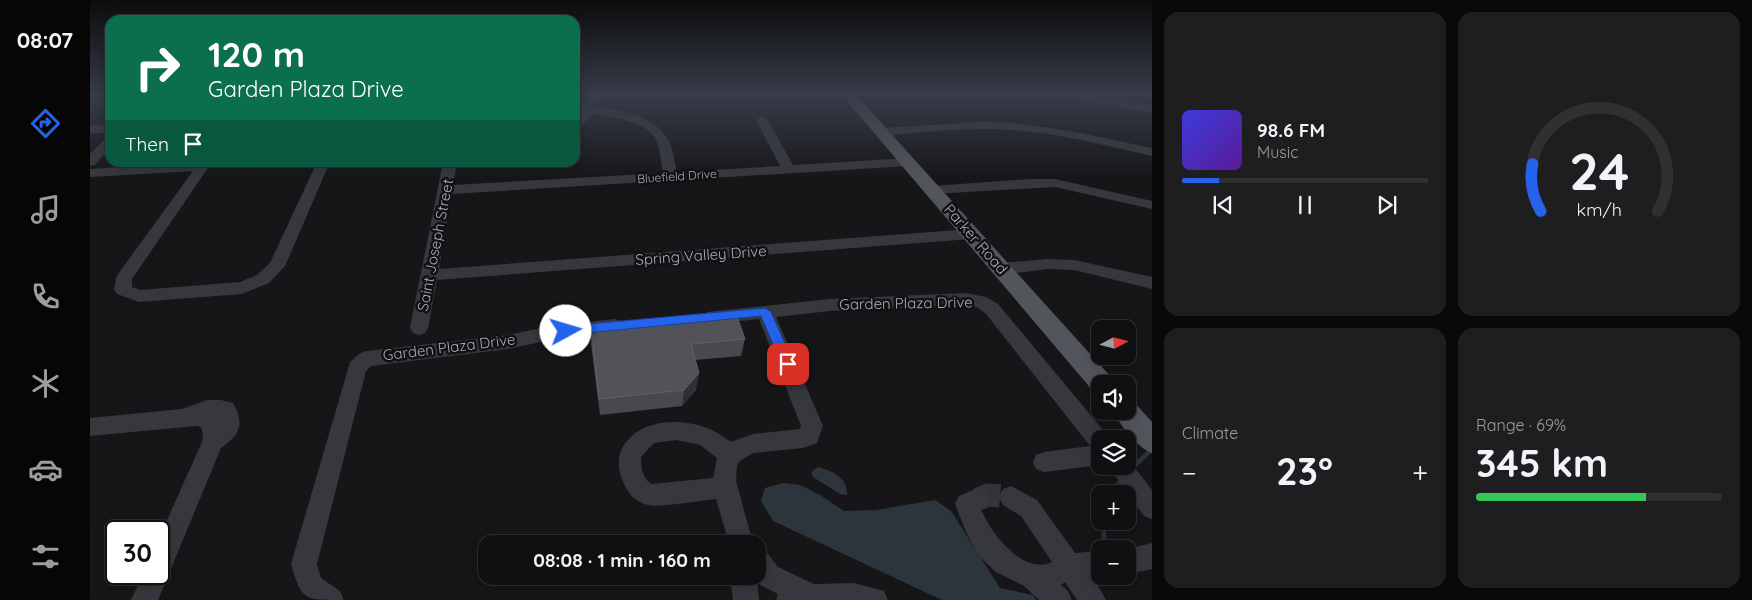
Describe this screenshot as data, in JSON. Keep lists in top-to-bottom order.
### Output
{
  "streets": {
    "main road": ["Parker Road"],
    "street": [
      "Bluefield Drive",
      "Saint Joseph Street",
      "Spring Valley Drive",
      "Garden Plaza Drive"
    ]
  },
  "crossings": [
    ["Bluefield Drive", "Parker Road"],
    ["Bluefield Drive", "Saint Joseph Street"],
    ["Parker Road", "Spring Valley Drive"],
    ["Saint Joseph Street", "Spring Valley Drive"]
  ],
  "north": "right",
  "page": {
    "tabs": "08:07",
    "turn": ["120 m", "Garden Plaza Drive"],
    "song": ["98.6 FM", "Music"],
    "then": "Then",
    "map_buttons": ["+", "−"],
    "tile": [
      "Climate",
      ["Range · 69%", "345 km"]
    ],
    "heat": ["−", "23°", "+"],
    "limit": "30",
    "trip": "08:08 · 1 min · 160 m",
    "gauge": ["24", "km/h"]
  }
}
